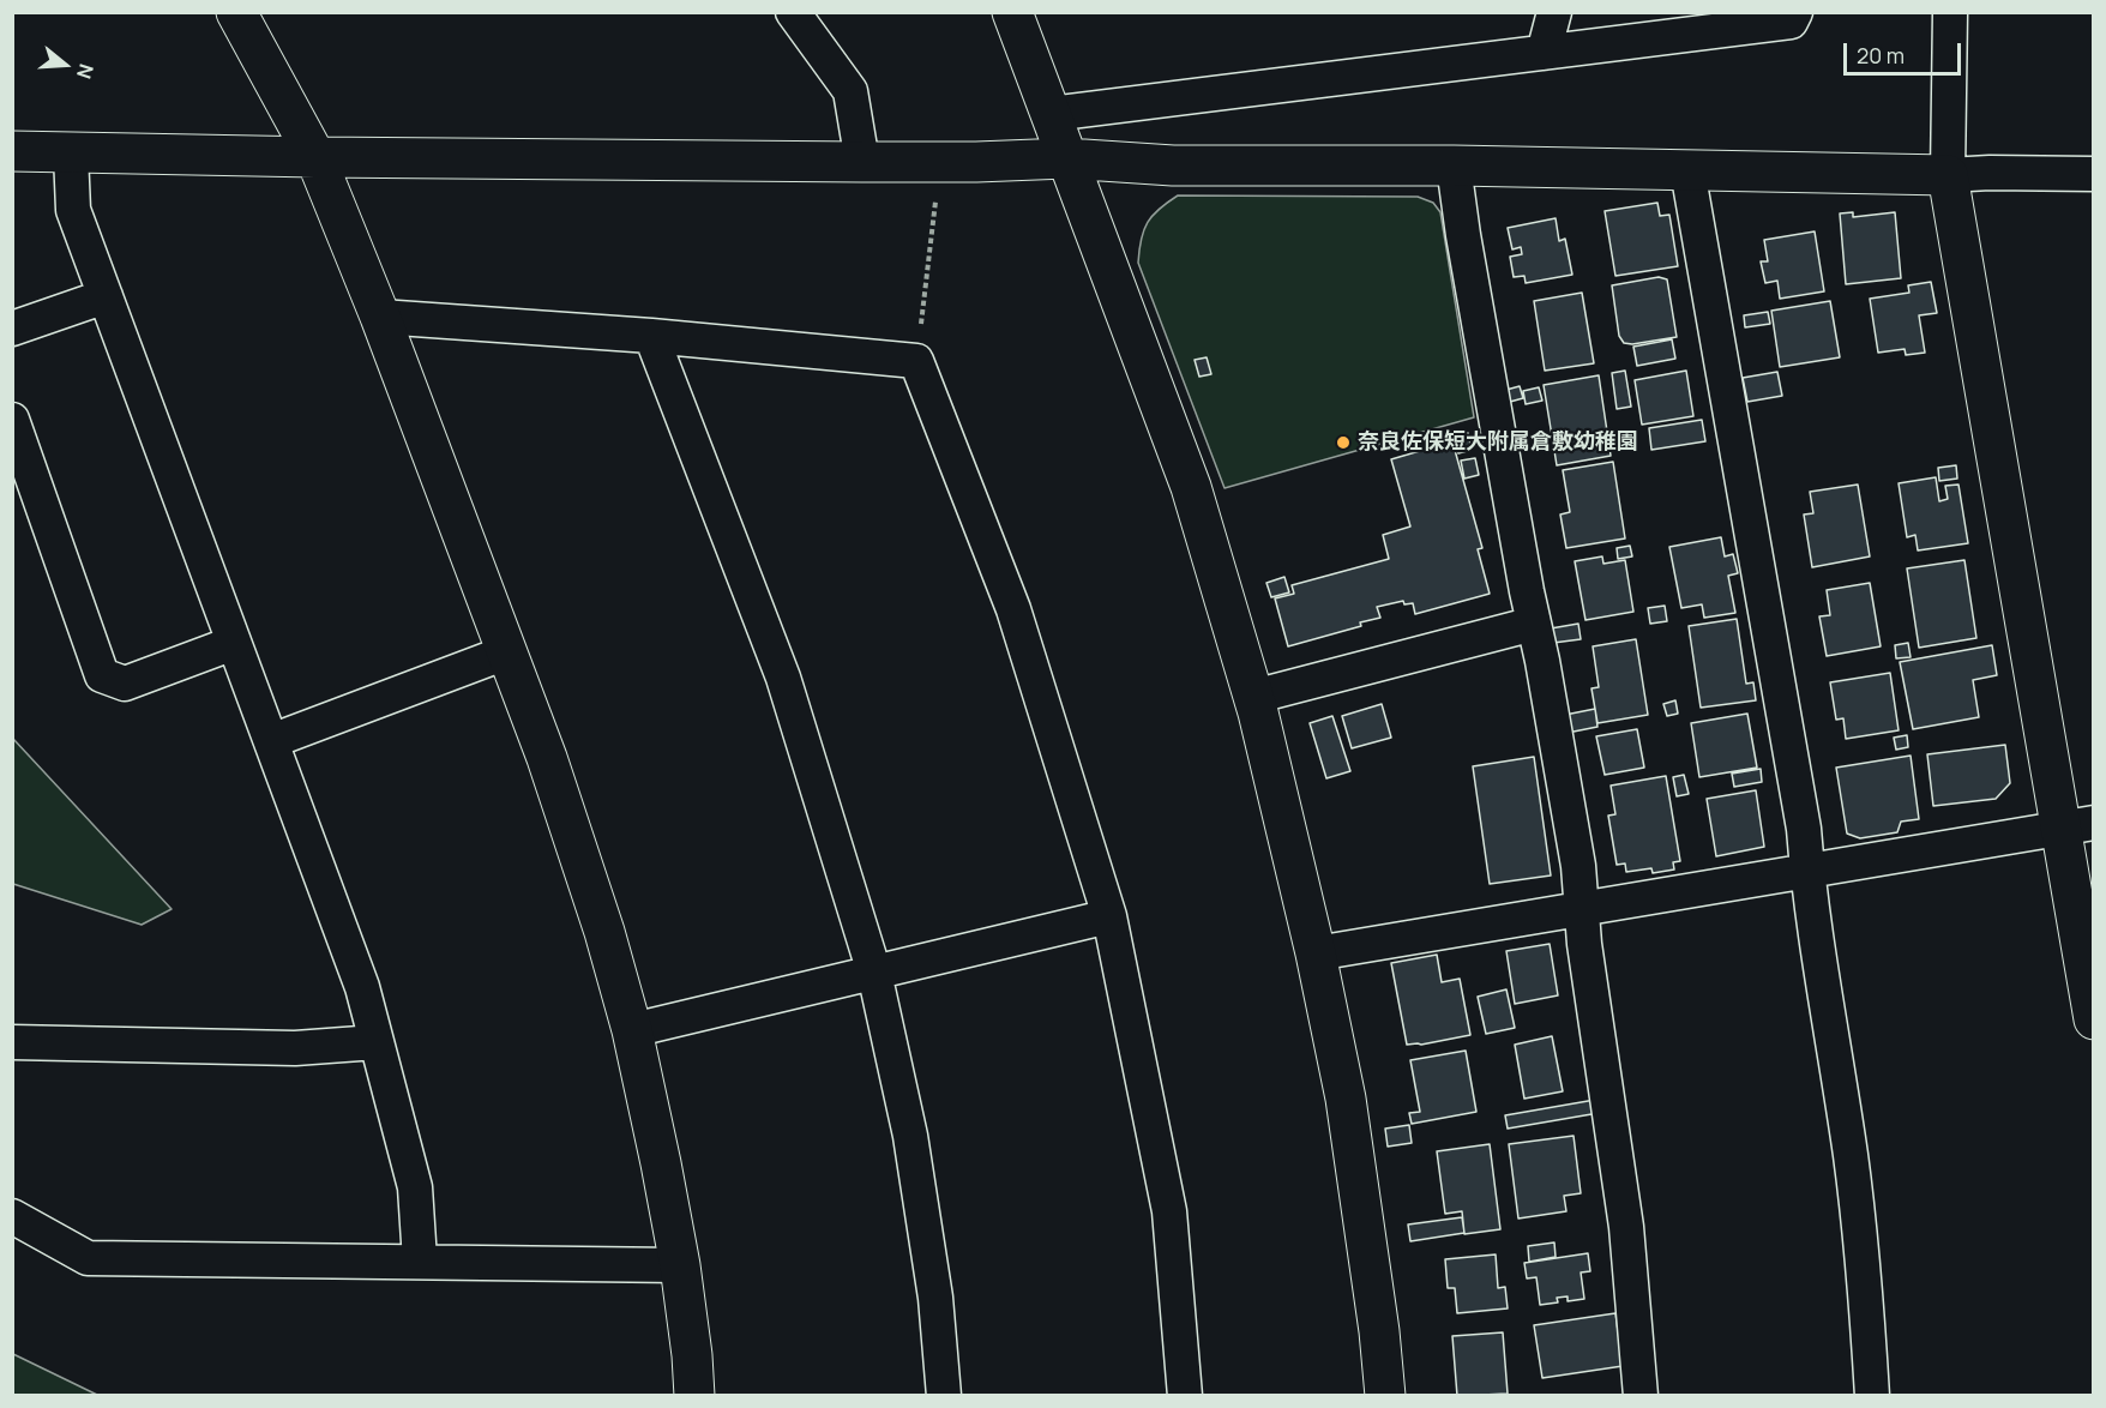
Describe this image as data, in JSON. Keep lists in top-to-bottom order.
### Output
{
  "places": ["奈良佐保短大附属倉敷幼稚園"],
  "scale_bar": "20 m",
  "north": "right"
}
